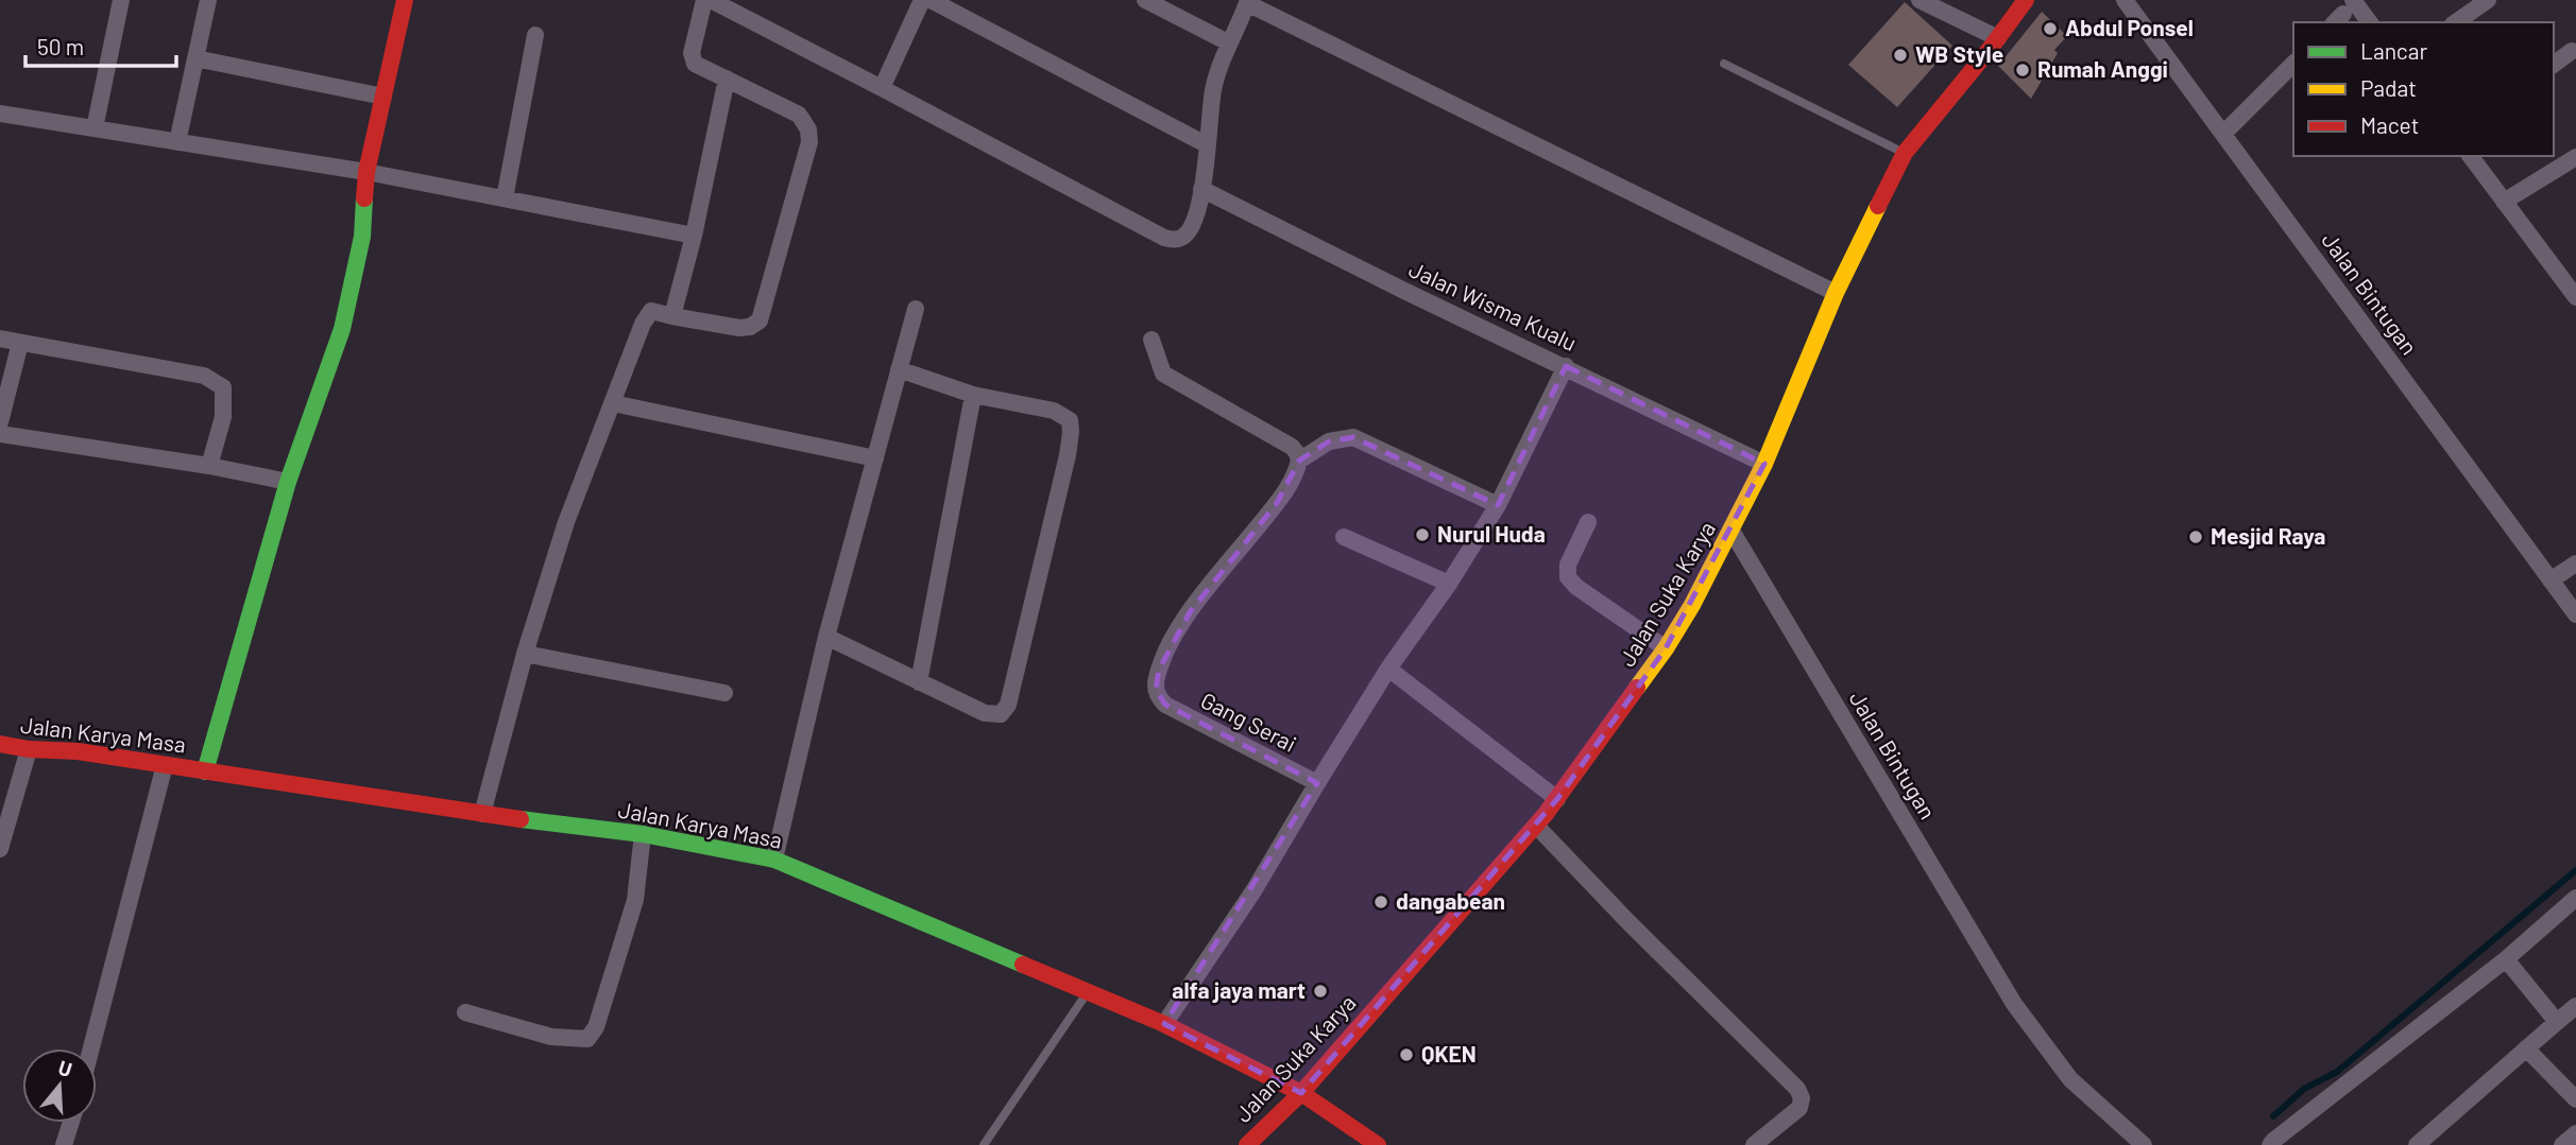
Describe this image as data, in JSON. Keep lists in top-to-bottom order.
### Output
{
  "streets": {
    "street": [
      "Jalan Bintugan",
      "Jalan Wisma Kualu",
      "Jalan Suka Karya",
      "Gang Serai",
      "Jalan Karya Masa"
    ]
  },
  "crossings": [
    ["Jalan Bintugan", "Jalan Suka Karya"],
    ["Jalan Wisma Kualu", "Jalan Suka Karya"],
    ["Jalan Suka Karya", "Jalan Karya Masa"]
  ],
  "places": [
    "Abdul Ponsel",
    "WB Style",
    "Rumah Anggi",
    "Nurul Huda",
    "Mesjid Raya",
    "dangabean",
    "alfa jaya mart",
    "QKEN"
  ],
  "legend": ["Lancar", "Padat", "Macet"],
  "scale_bar": "50 m",
  "north": "top"
}
